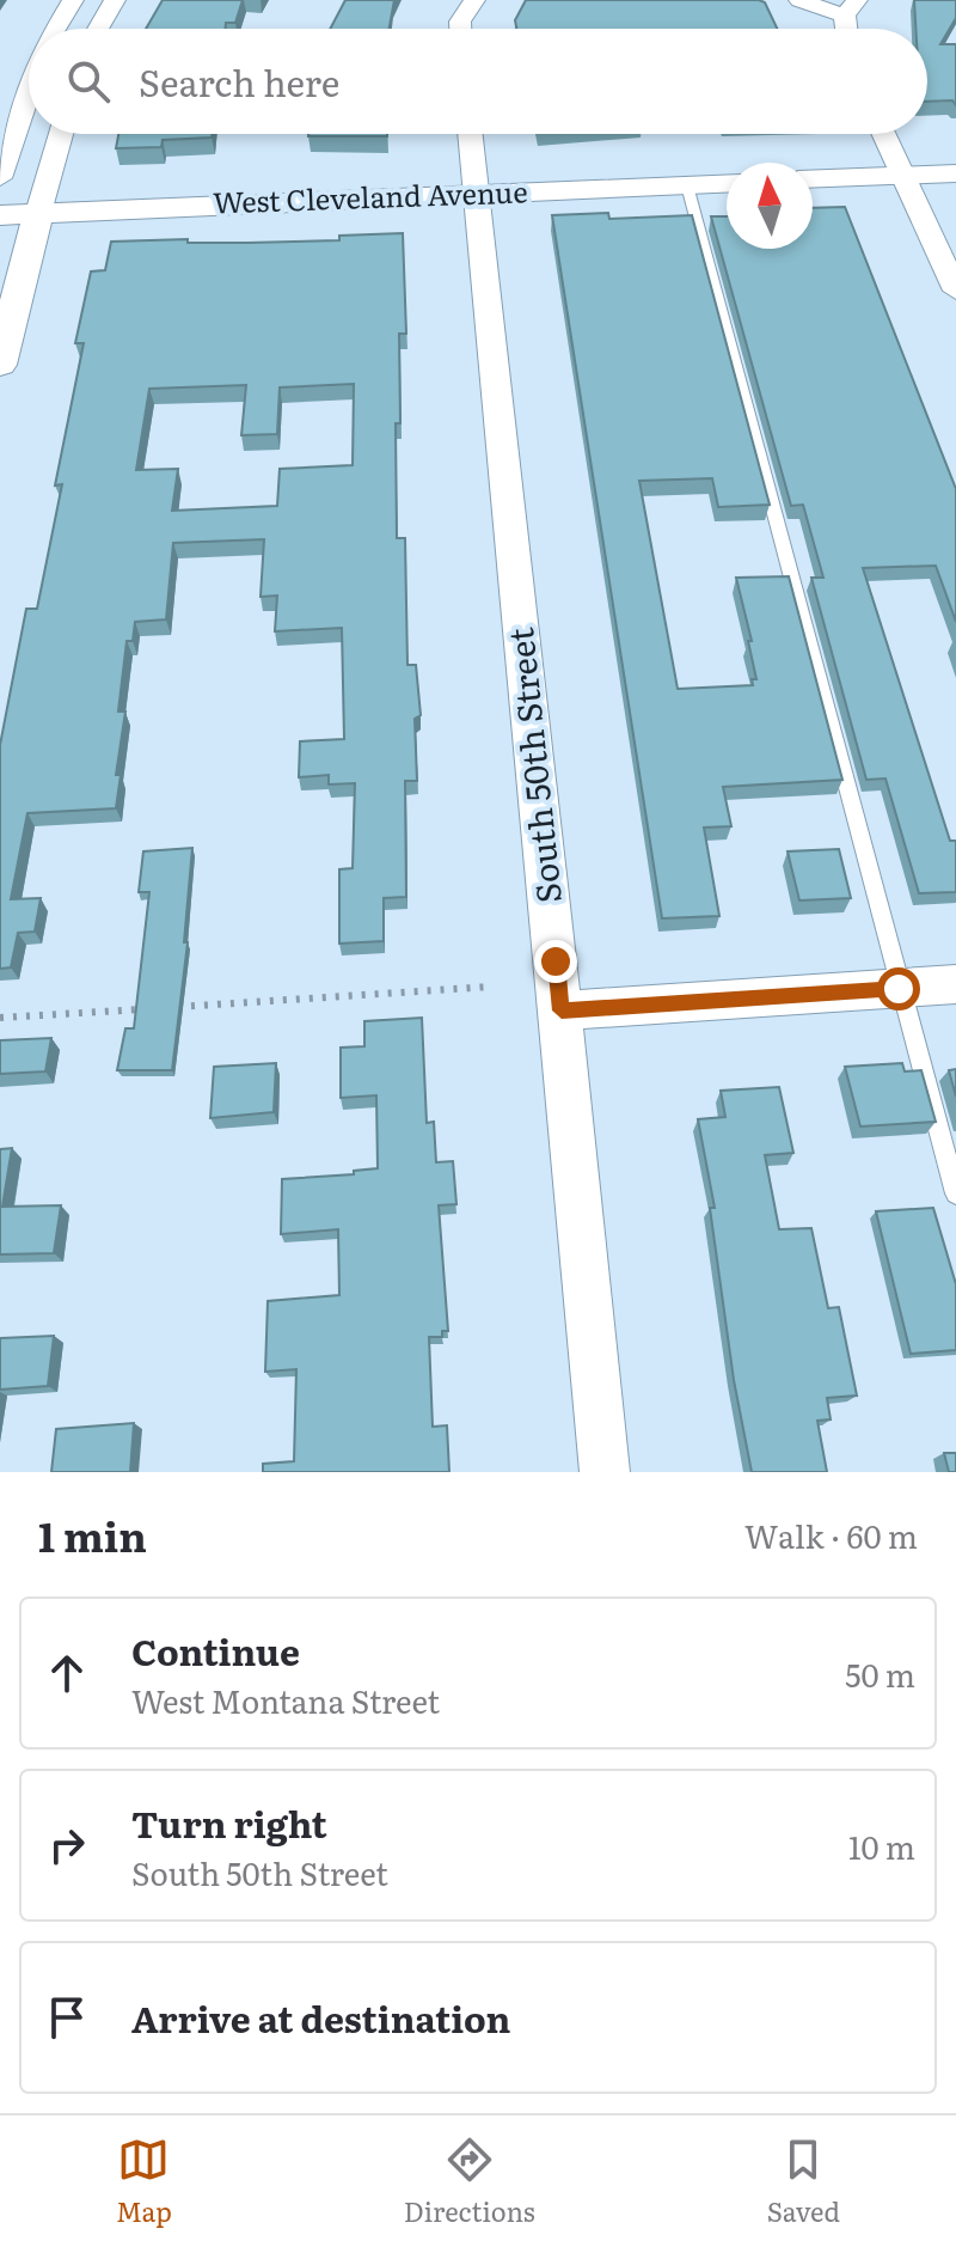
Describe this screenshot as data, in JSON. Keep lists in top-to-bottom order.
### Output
{
  "streets": {
    "street": ["West Cleveland Avenue", "South 50th Street"]
  },
  "crossings": [
    ["West Cleveland Avenue", "South 50th Street"]
  ],
  "north": "top",
  "page": {
    "search": "Search here",
    "heading": ["1 min", "Walk · 60 m"],
    "list": [
      ["Continue", "West Montana Street", "50 m"],
      ["Turn right", "South 50th Street", "10 m"],
      "Arrive at destination"
    ],
    "nav": ["Map", "Directions", "Saved"]
  }
}
